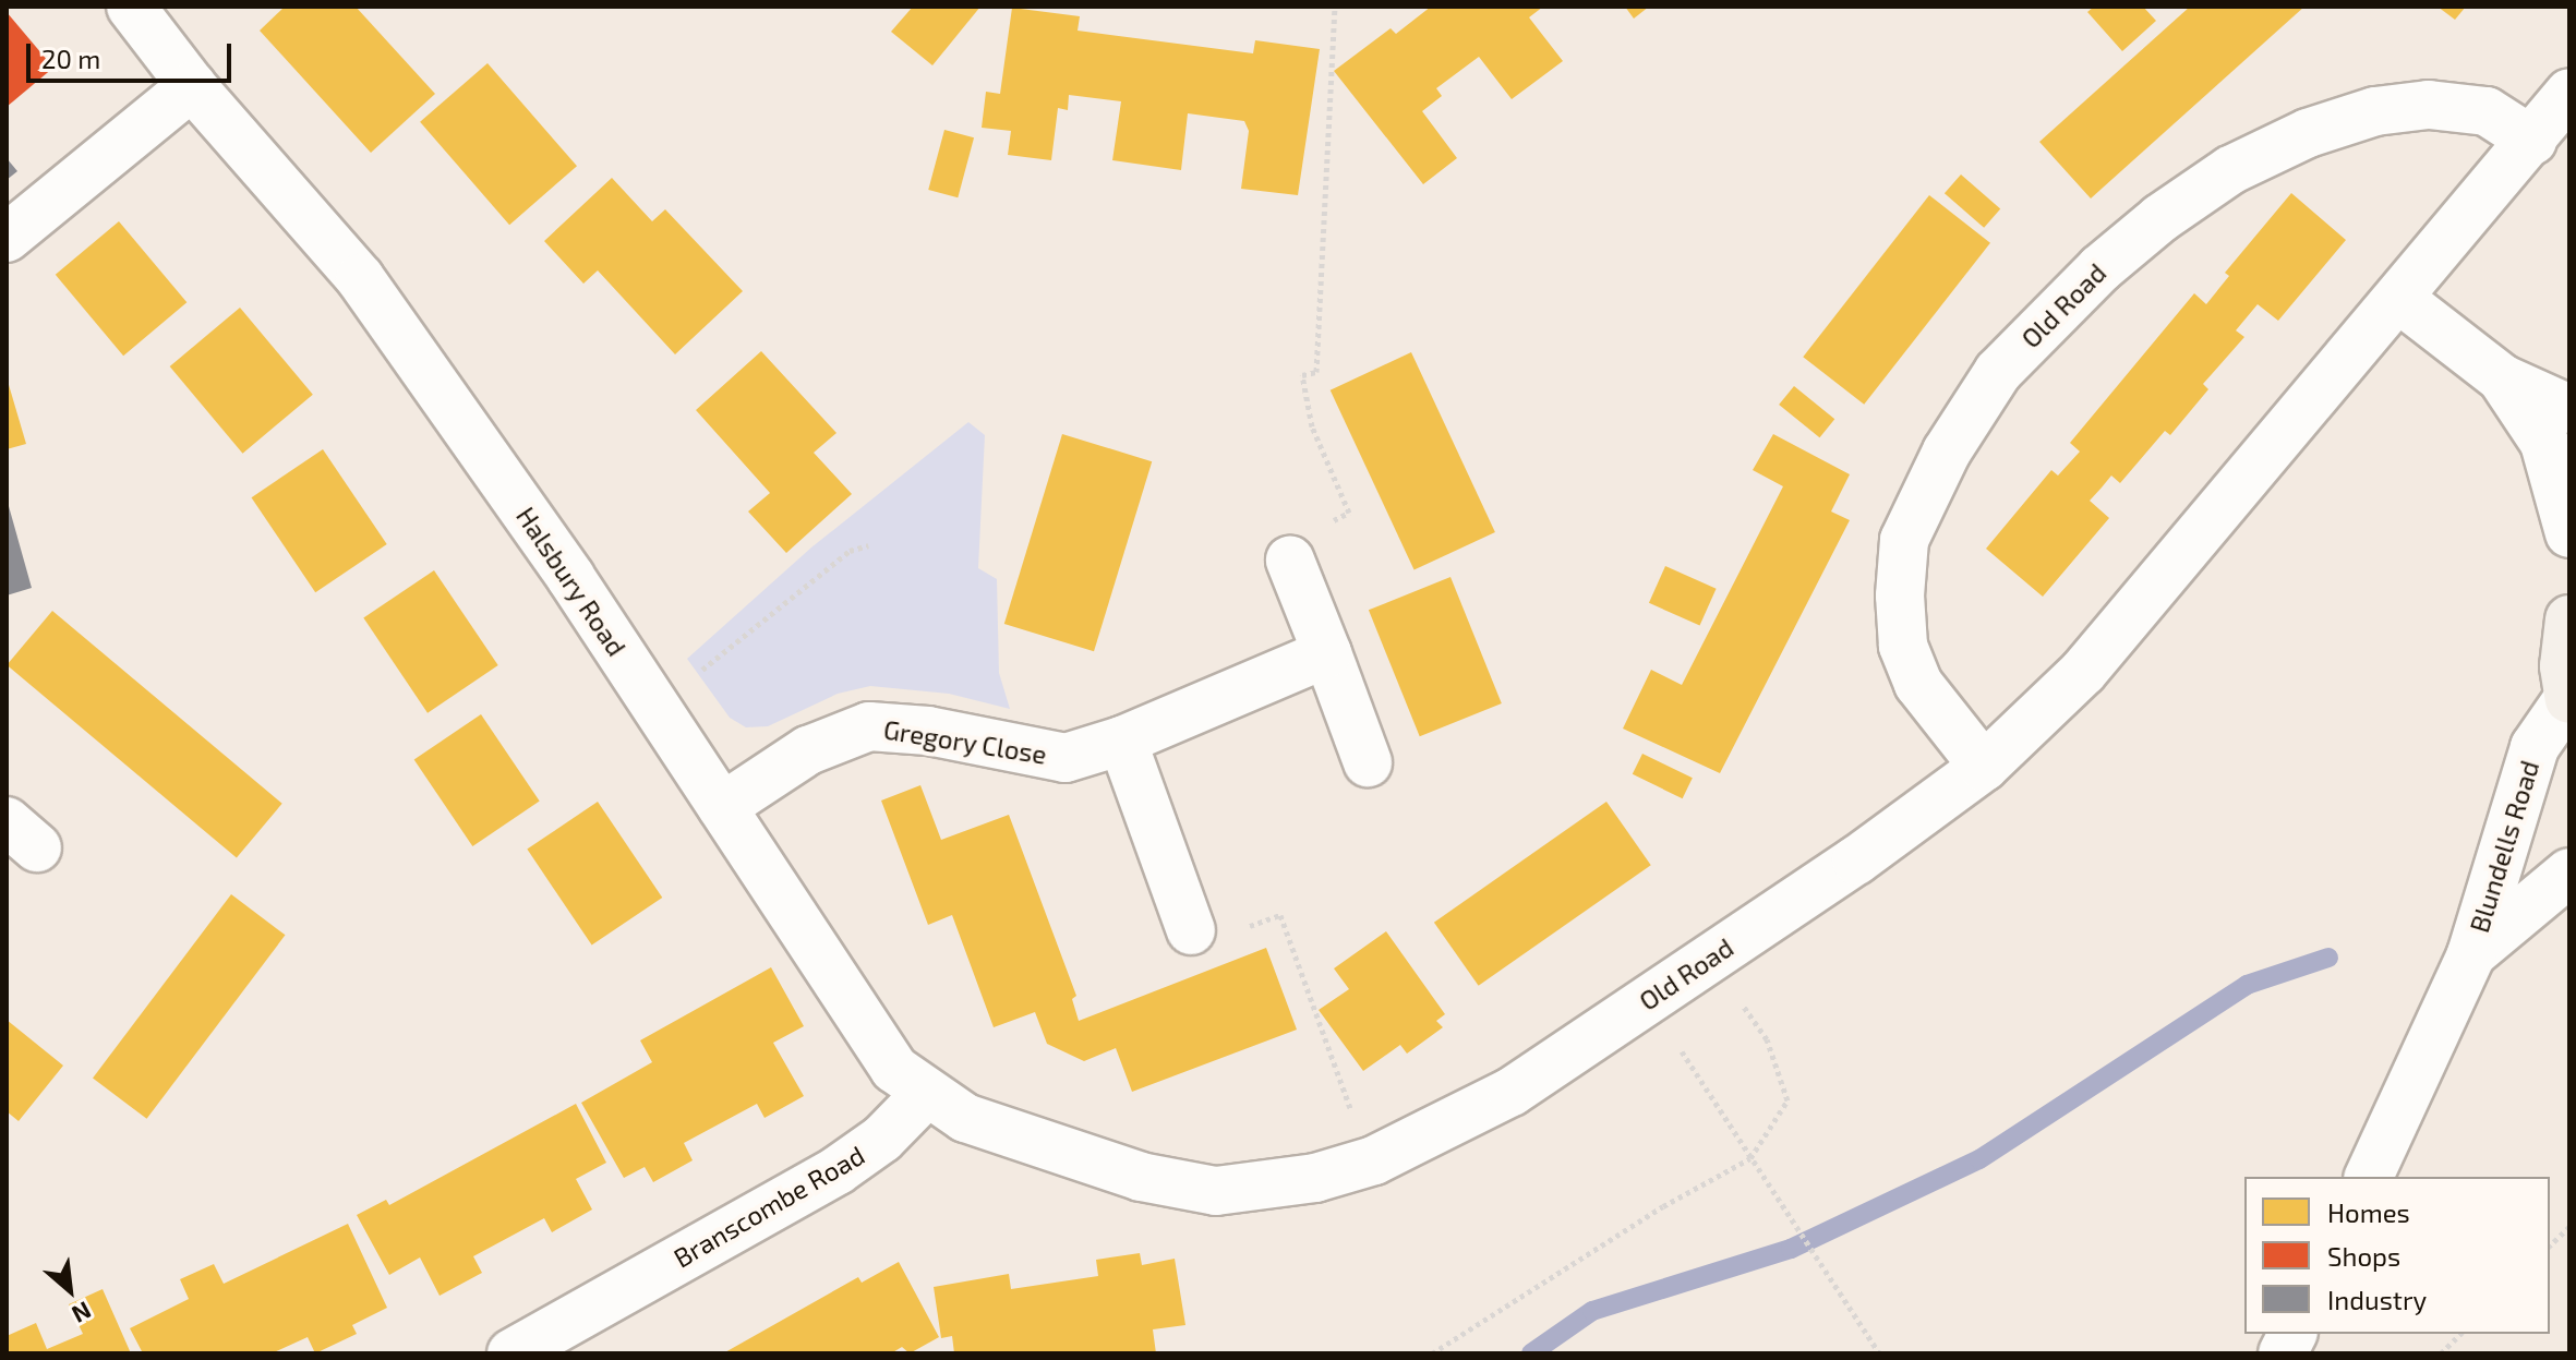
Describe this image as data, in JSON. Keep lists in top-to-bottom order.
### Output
{
  "streets": {
    "street": [
      "Old Road",
      "Halsbury Road",
      "Gregory Close",
      "Blundells Road",
      "Branscombe Road"
    ]
  },
  "crossings": [
    ["Halsbury Road", "Gregory Close"],
    ["Halsbury Road", "Branscombe Road"]
  ],
  "legend": ["Homes", "Shops", "Industry"],
  "scale_bar": "20 m",
  "north": "bottom right"
}
